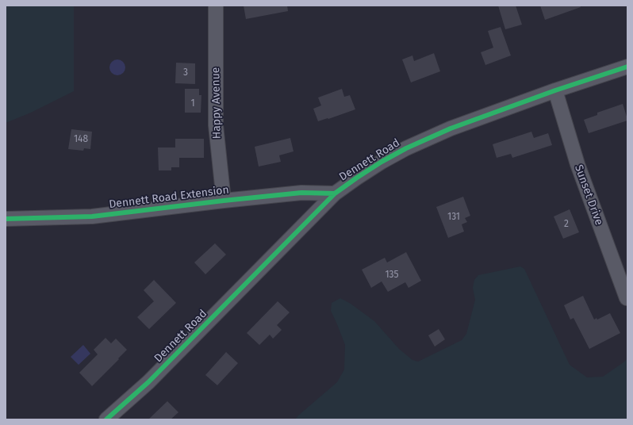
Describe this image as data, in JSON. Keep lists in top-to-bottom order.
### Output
{
  "streets": {
    "street": [
      "Happy Avenue",
      "Dennett Road",
      "Sunset Drive",
      "Dennett Road Extension"
    ]
  },
  "crossings": [
    ["Happy Avenue", "Dennett Road Extension"],
    ["Dennett Road", "Sunset Drive"],
    ["Dennett Road", "Dennett Road Extension"]
  ],
  "house_numbers": [
    "3",
    "1",
    "148",
    "131",
    "2",
    "135"
  ]
}
